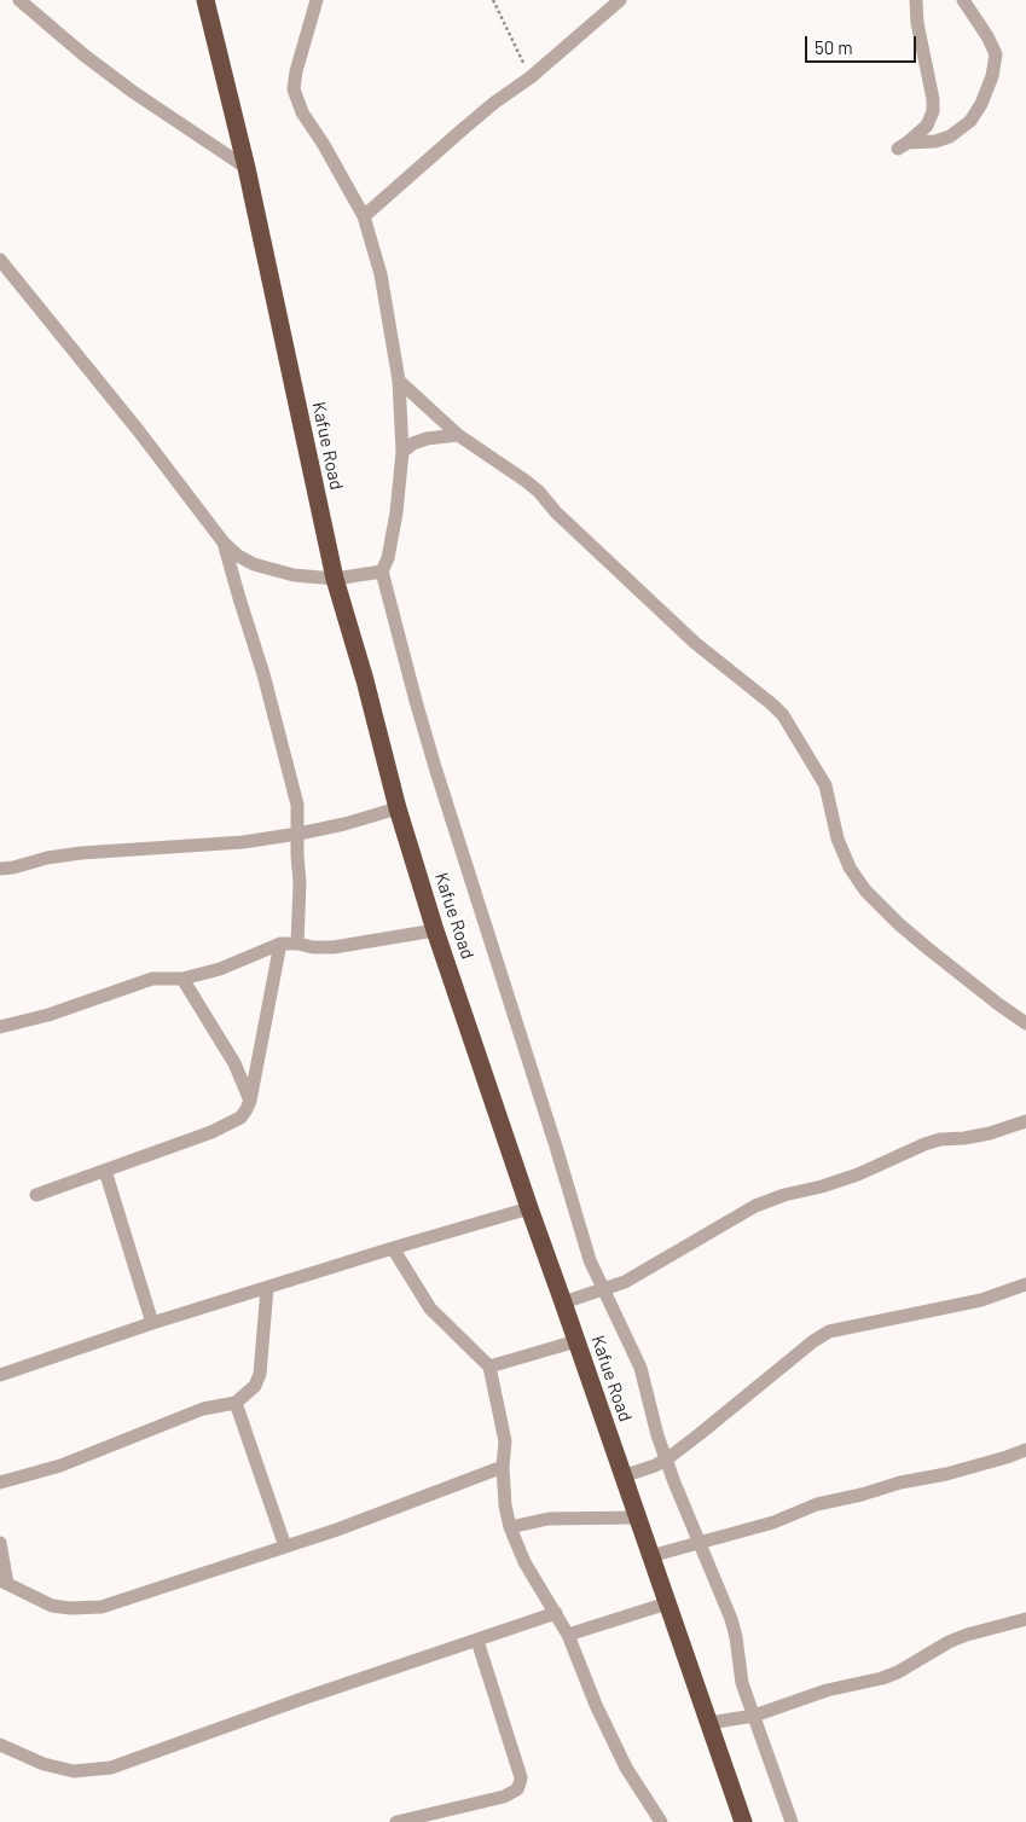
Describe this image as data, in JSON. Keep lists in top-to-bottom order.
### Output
{
  "streets": {
    "highway": ["Kafue Road"]
  },
  "scale_bar": "50 m"
}
